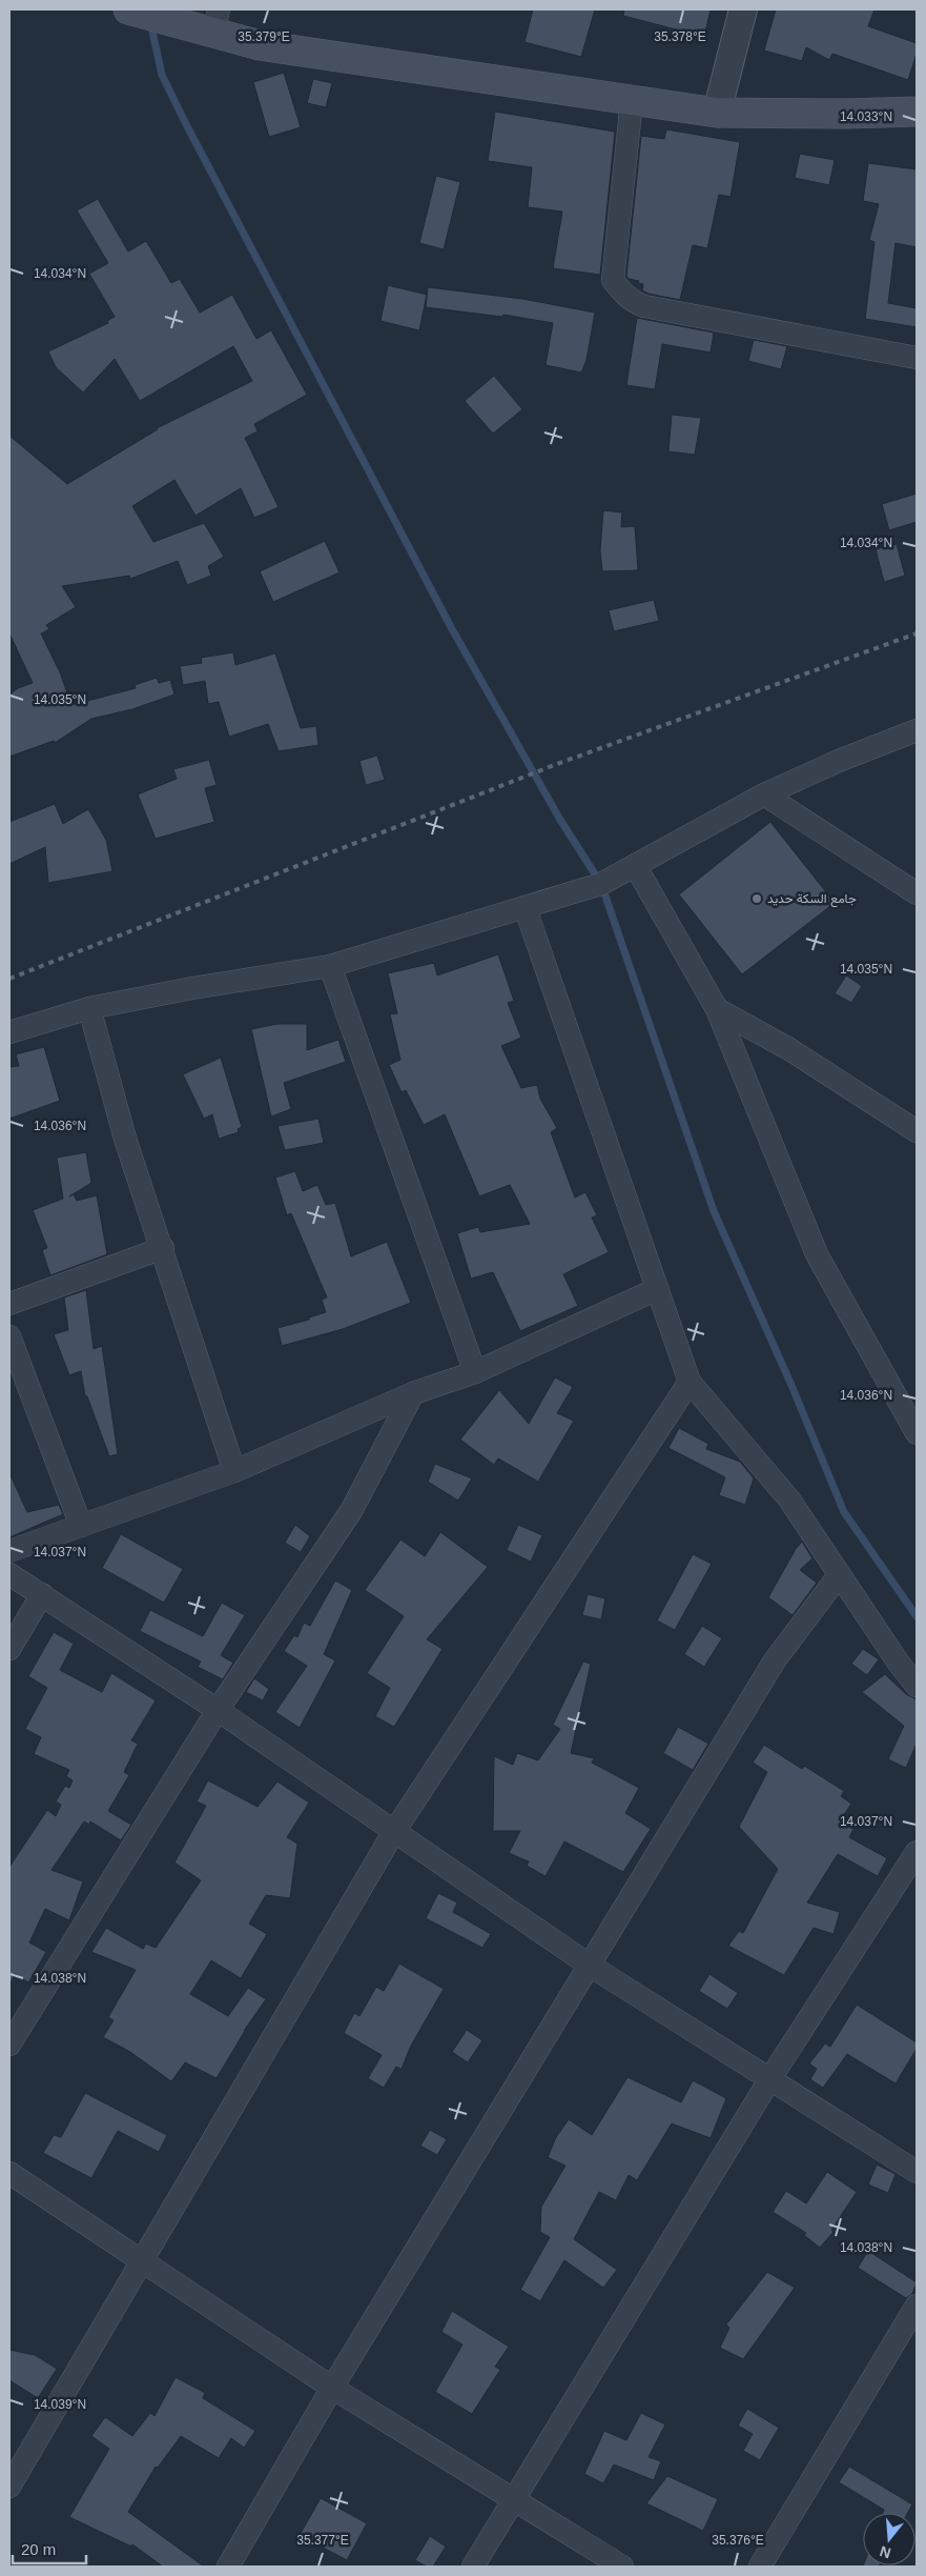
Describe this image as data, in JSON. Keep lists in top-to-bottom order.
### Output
{
  "places": ["جامع السكة حديد"],
  "scale_bar": "20 m",
  "north": "bottom",
  "coordinates": [
    "35.379°E",
    "35.378°E",
    "14.033°N",
    "14.034°N",
    "14.035°N",
    "14.036°N",
    "14.037°N",
    "14.038°N",
    "14.039°N",
    "35.377°E",
    "35.376°E"
  ]
}
